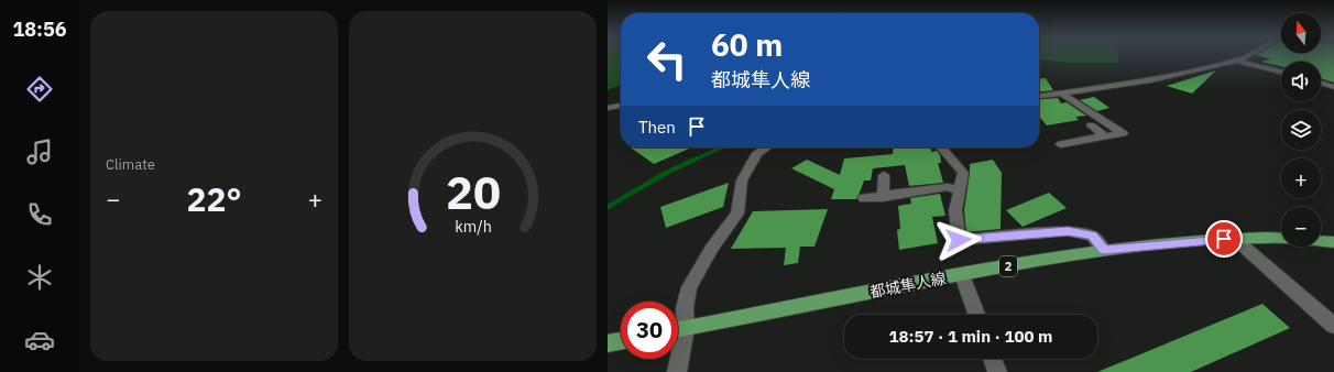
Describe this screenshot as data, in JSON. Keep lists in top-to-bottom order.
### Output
{
  "streets": {
    "main road": ["2", "都城隼人線"]
  },
  "north": "top",
  "page": {
    "tabs": "18:56",
    "tile": "Climate",
    "map_buttons": ["+", "−"],
    "turn": ["60 m", "都城隼人線"],
    "then": "Then",
    "heat": ["−", "22°", "+"],
    "limit": "30",
    "trip": "18:57 · 1 min · 100 m",
    "gauge": ["20", "km/h"]
  }
}
